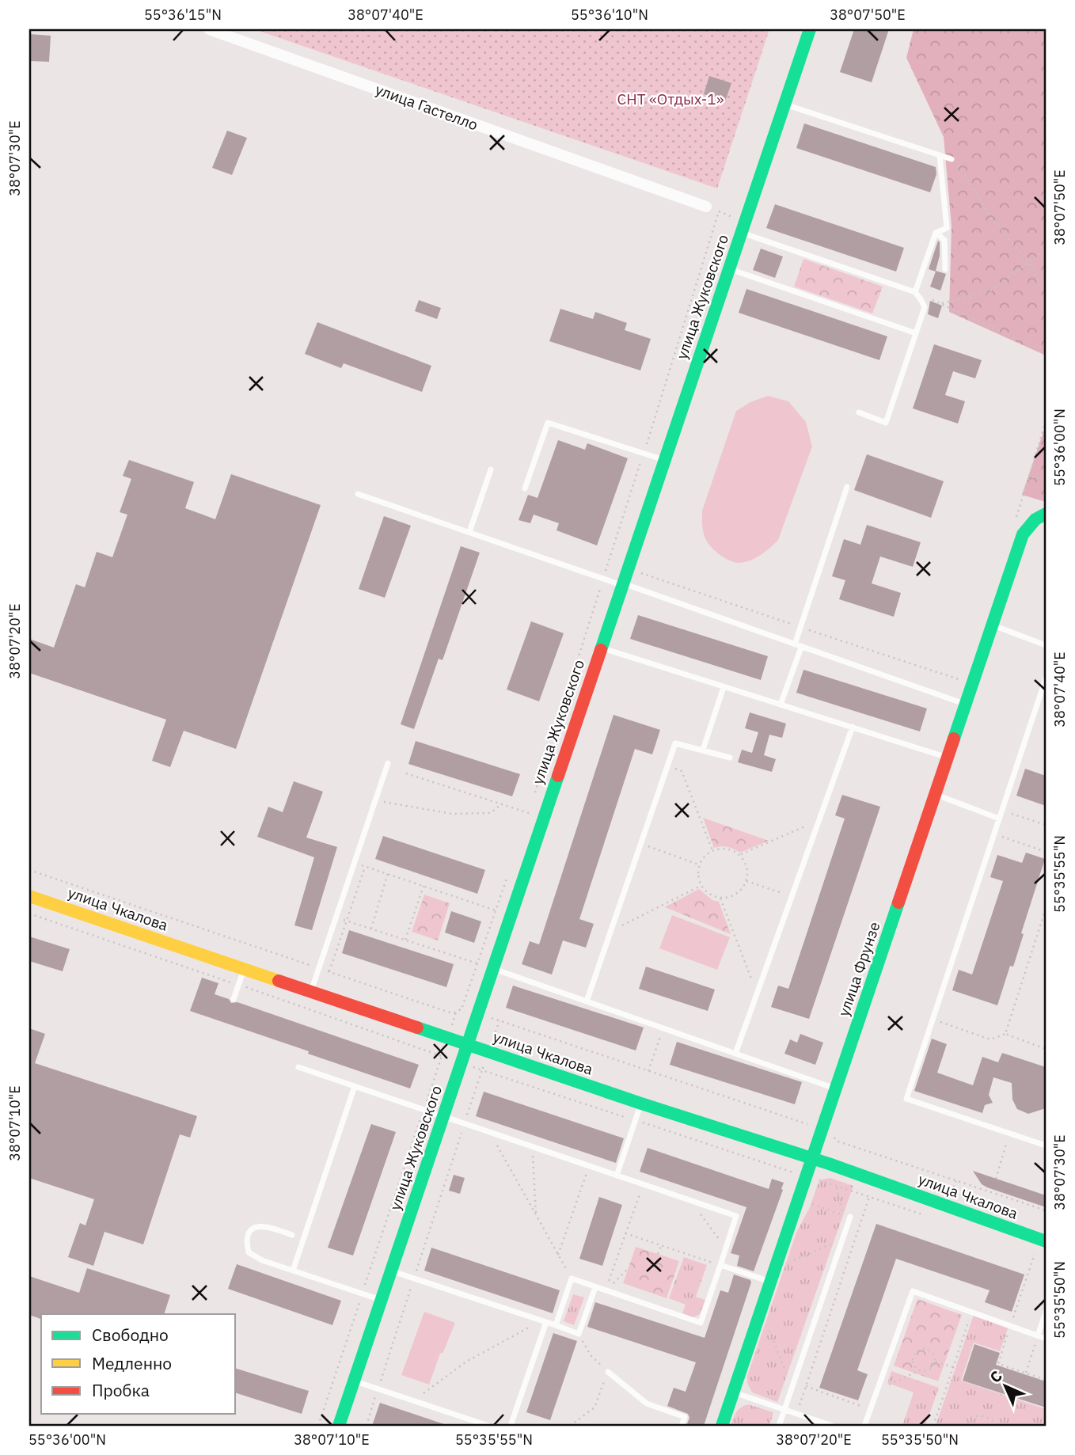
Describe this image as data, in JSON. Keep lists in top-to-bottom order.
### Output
{
  "streets": {
    "street": [
      "улица Гастелло",
      "улица Жуковского",
      "улица Чкалова",
      "улица Фрунзе"
    ]
  },
  "crossings": [
    ["улица Жуковского", "улица Чкалова"],
    ["улица Чкалова", "улица Фрунзе"]
  ],
  "parks": ["СНТ «Отдых-1»"],
  "legend": ["Свободно", "Медленно", "Пробка"],
  "north": "top left",
  "coordinates": [
    "55°36'15\"N",
    "38°07'40\"E",
    "55°36'10\"N",
    "38°07'50\"E",
    "38°07'30\"E",
    "55°36'00\"N",
    "38°07'20\"E",
    "55°35'55\"N",
    "38°07'10\"E",
    "55°35'50\"N"
  ]
}
